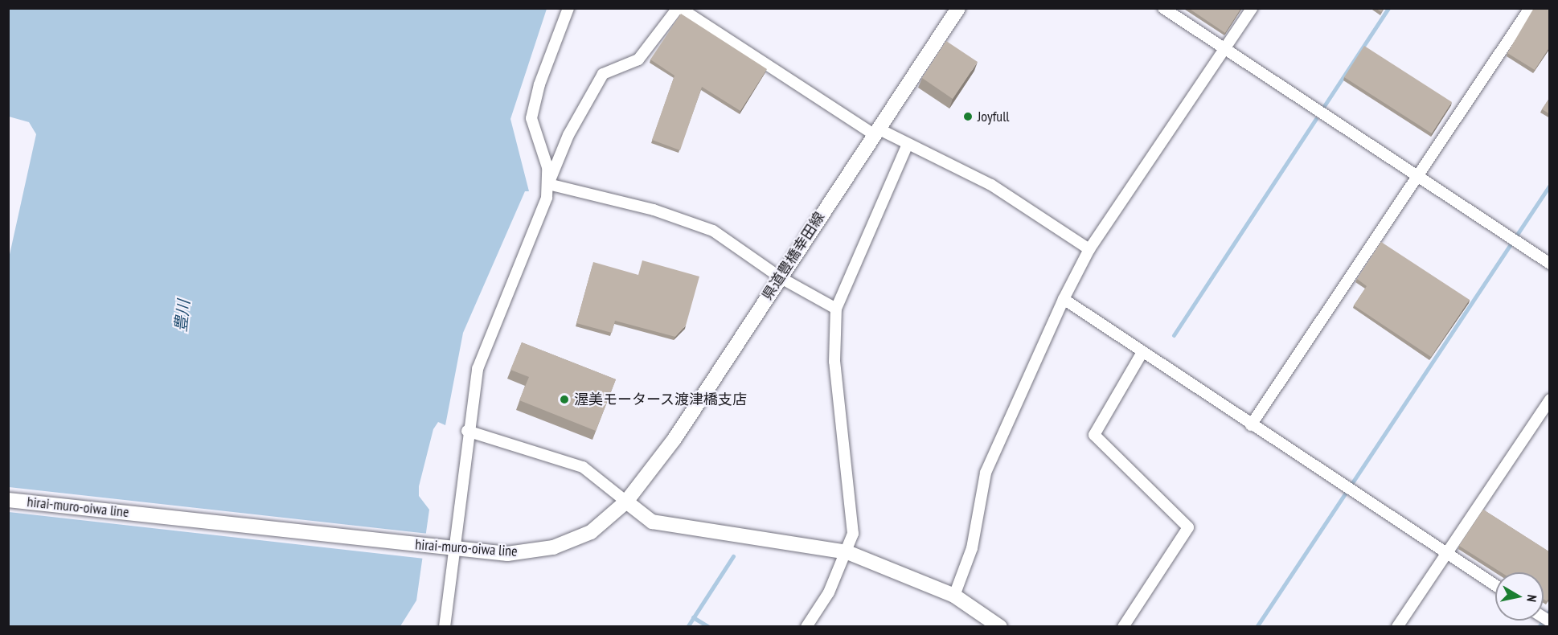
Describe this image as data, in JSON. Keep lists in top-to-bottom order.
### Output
{
  "streets": {
    "main road": ["県道豊橋幸田線", "hirai-muro-oiwa line"]
  },
  "crossings": [
    ["県道豊橋幸田線", "hirai-muro-oiwa line"]
  ],
  "water": ["豊川"],
  "places": ["Joyfull", "渥美モータース渡津橋支店"],
  "north": "right"
}
